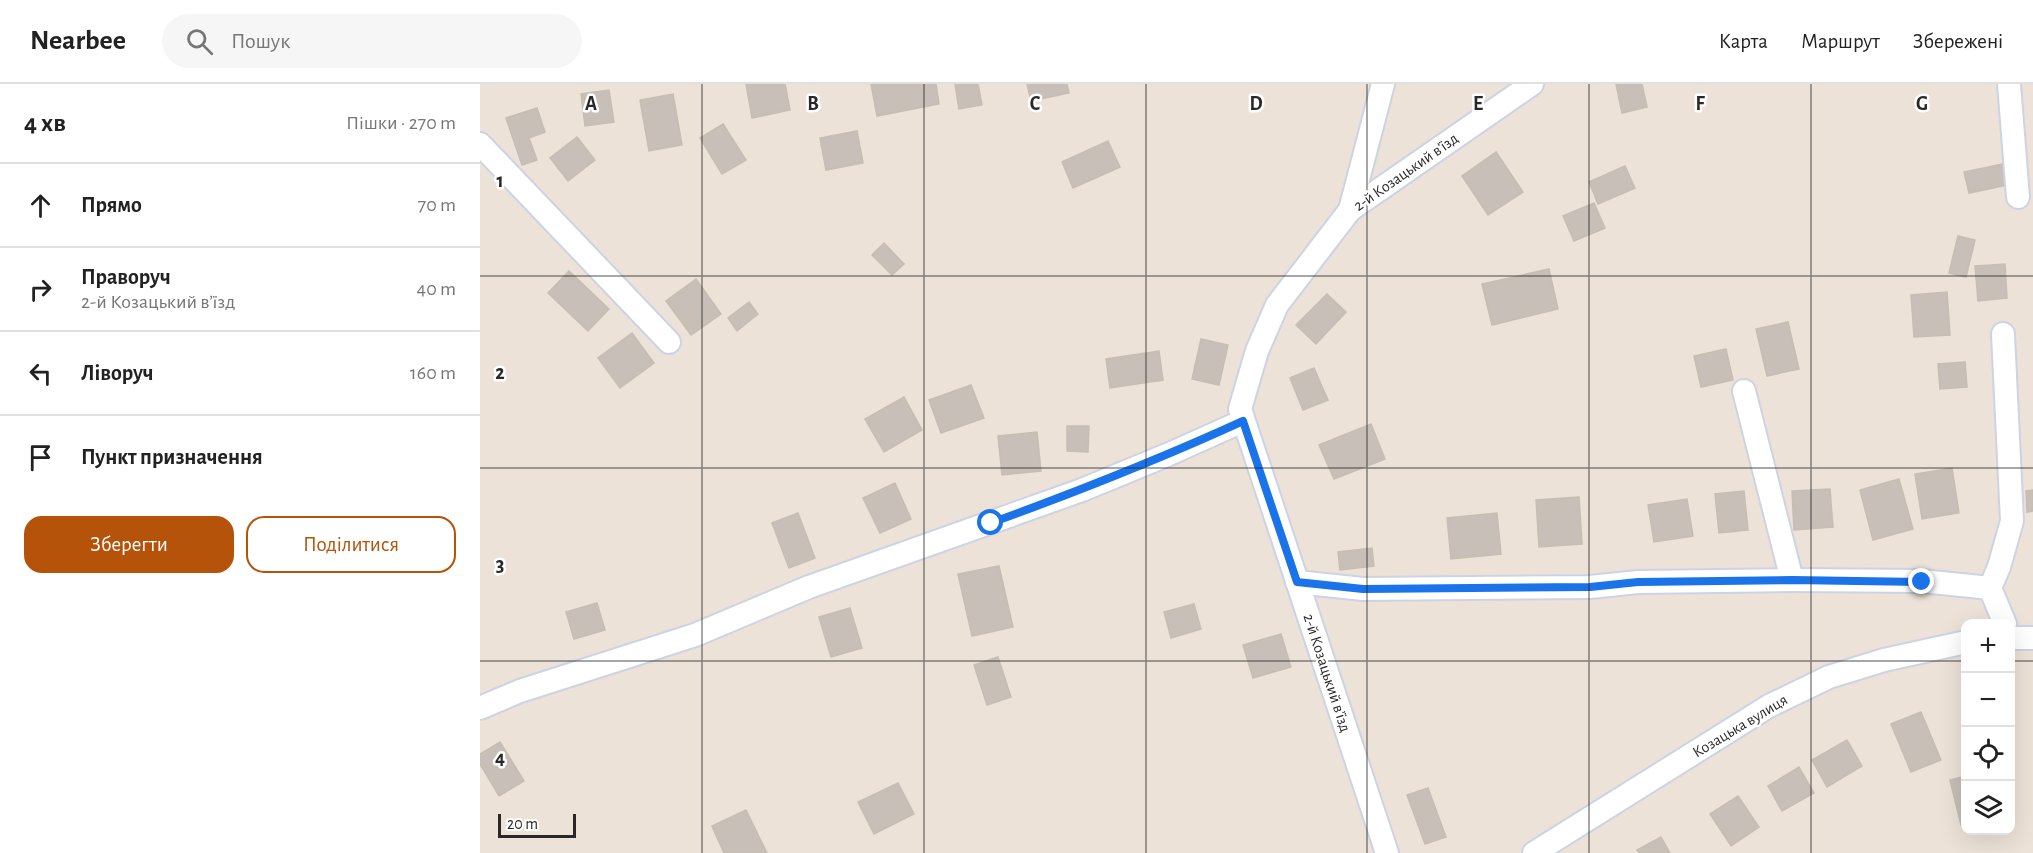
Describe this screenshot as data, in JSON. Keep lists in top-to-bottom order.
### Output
{
  "streets": {
    "street": ["2-й Козацький в’їзд", "Козацька вулиця"]
  },
  "scale_bar": "20 m",
  "page": {
    "header": "Nearbee",
    "search": "Пошук",
    "nav": ["Карта", "Маршрут", "Збережені"],
    "heading": ["4 хв", "Пішки · 270 m"],
    "list": [
      ["Прямо", "70 m"],
      ["Праворуч", "2-й Козацький в’їзд", "40 m"],
      ["Ліворуч", "160 m"],
      "Пункт призначення"
    ],
    "buttons": ["Зберегти", "Поділитися"],
    "map_buttons": ["+", "−"],
    "scale": "20 m"
  },
  "grid": {
    "columns": [
      "A",
      "B",
      "C",
      "D",
      "E",
      "F",
      "G"
    ],
    "rows": [
      "1",
      "2",
      "3",
      "4"
    ]
  }
}
